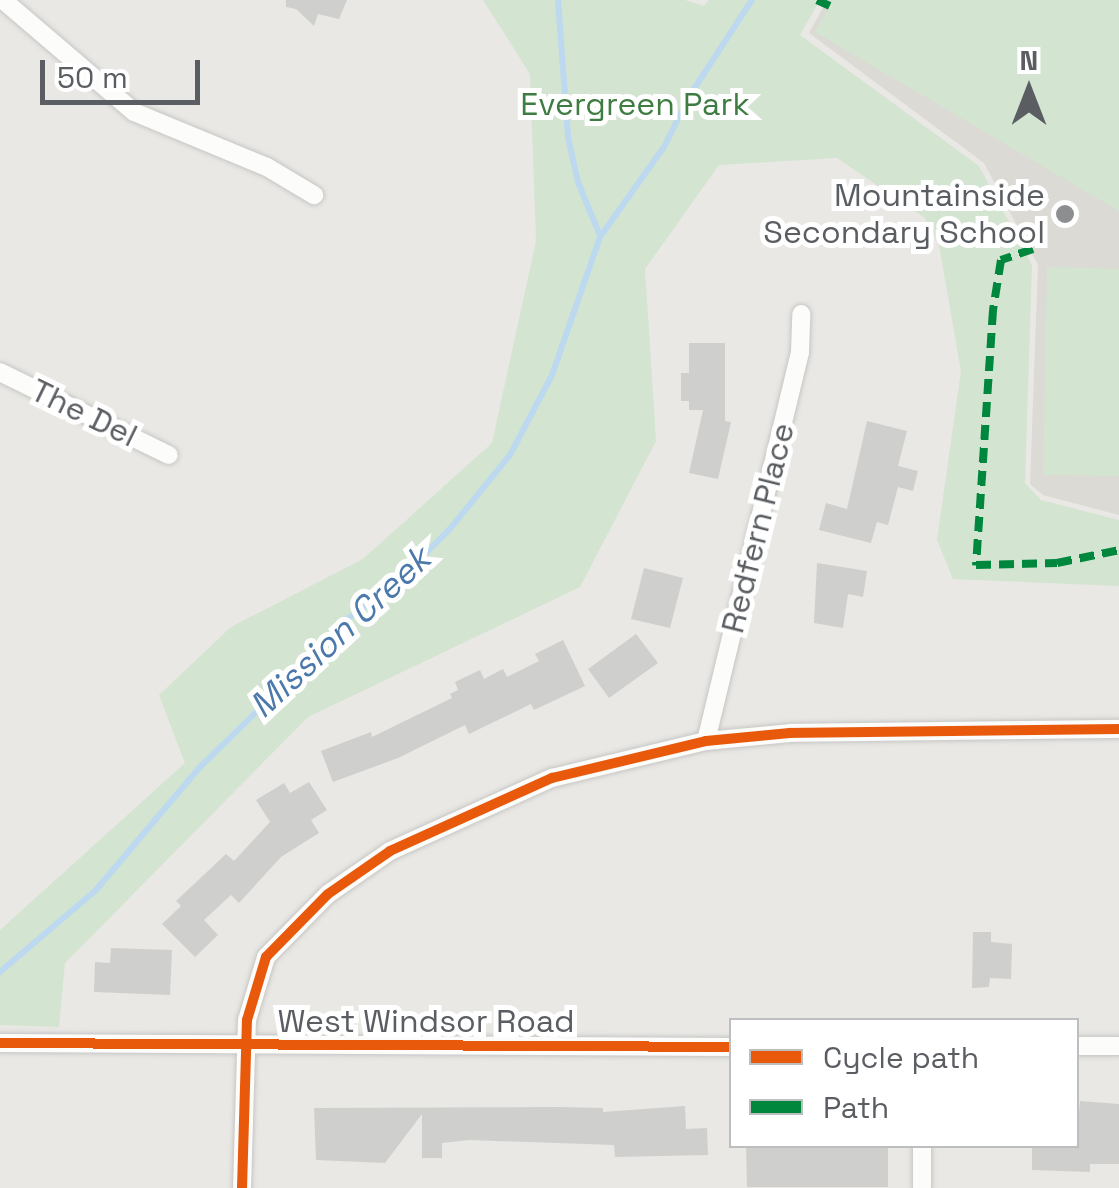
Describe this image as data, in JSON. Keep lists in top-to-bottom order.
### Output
{
  "streets": {
    "street": ["The Del", "Redfern Place", "West Windsor Road"]
  },
  "water": ["Mission Creek"],
  "parks": ["Evergreen Park"],
  "places": ["Mountainside Secondary School"],
  "legend": ["Cycle path", "Path"],
  "scale_bar": "50 m",
  "north": "top"
}
